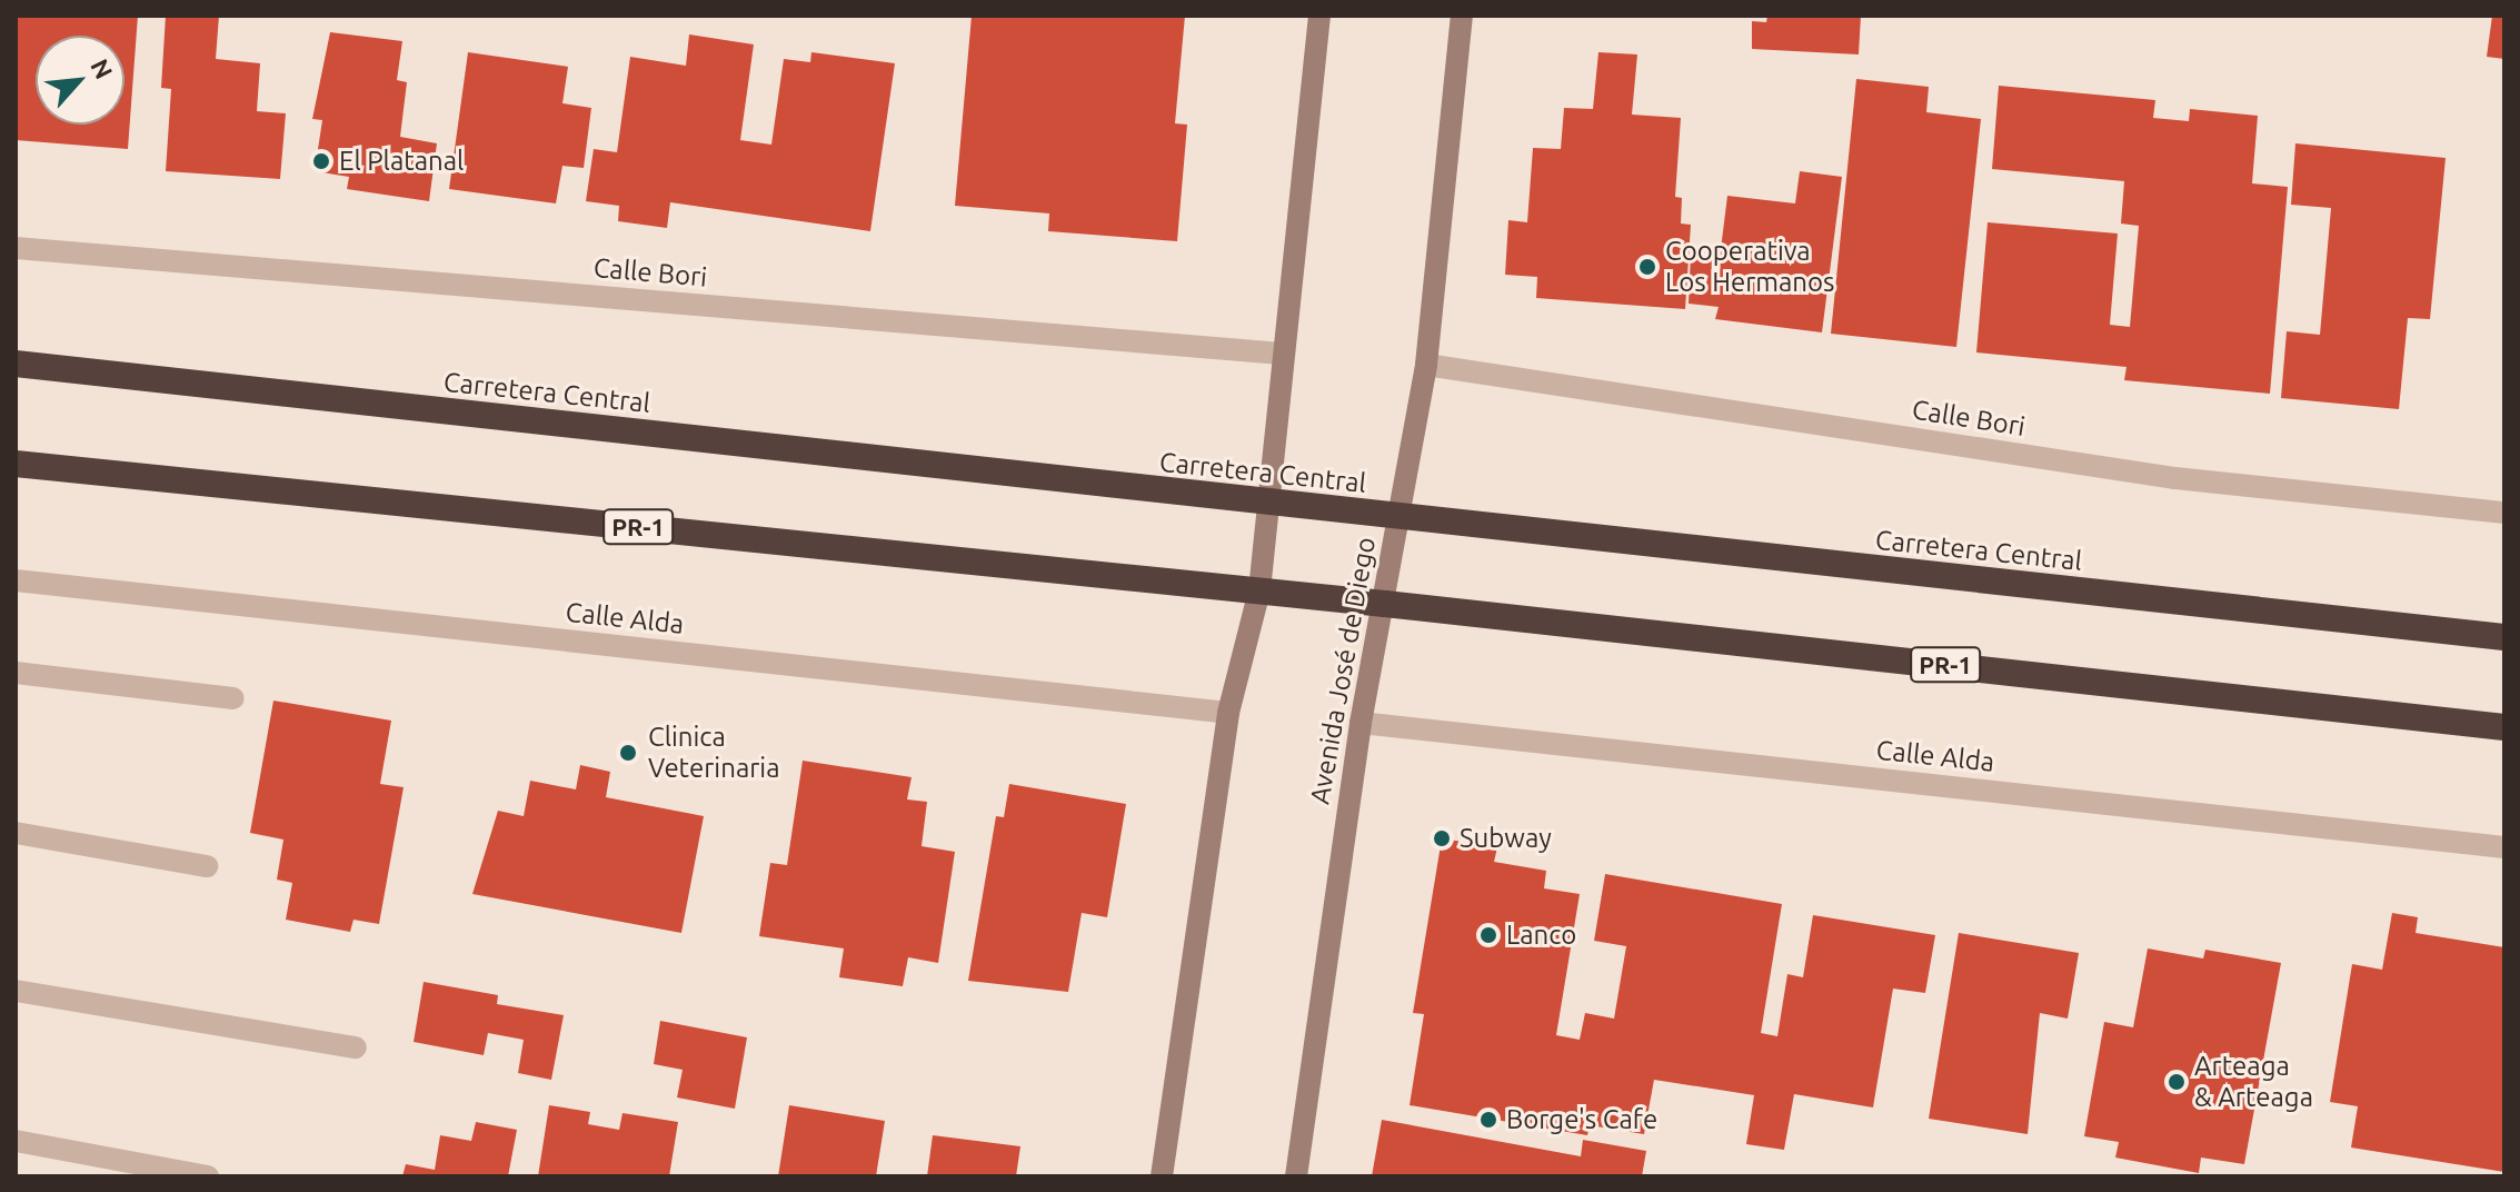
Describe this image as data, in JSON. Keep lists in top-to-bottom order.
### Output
{
  "streets": {
    "highway": ["Carretera Central", "PR-1"],
    "street": ["Calle Bori", "Calle Alda", "Avenida José de Diego"]
  },
  "crossings": [
    ["Calle Bori", "Avenida José de Diego"],
    ["Carretera Central", "Avenida José de Diego"],
    ["PR-1", "Avenida José de Diego"],
    ["Calle Alda", "Avenida José de Diego"]
  ],
  "places": [
    "El Platanal",
    "Cooperativa Los Hermanos",
    "Clinica Veterinaria",
    "Subway",
    "Lanco",
    "Arteaga & Arteaga",
    "Borge's Cafe"
  ],
  "north": "top right"
}
